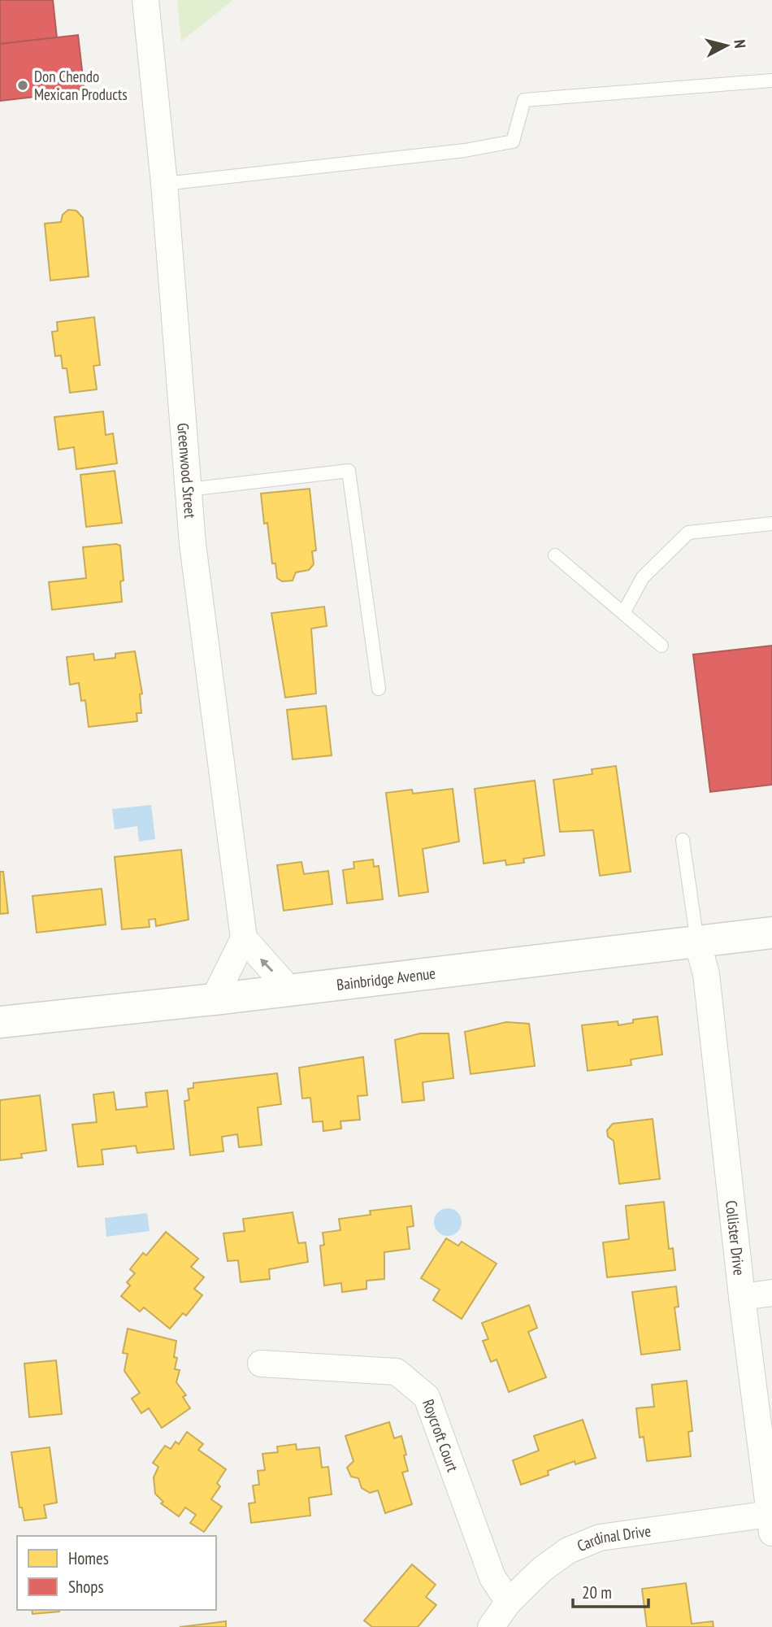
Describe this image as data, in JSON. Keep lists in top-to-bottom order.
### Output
{
  "streets": {
    "street": [
      "Greenwood Street",
      "Bainbridge Avenue",
      "Collister Drive",
      "Roycroft Court",
      "Cardinal Drive"
    ]
  },
  "crossings": [
    ["Bainbridge Avenue", "Collister Drive"],
    ["Collister Drive", "Cardinal Drive"],
    ["Roycroft Court", "Cardinal Drive"]
  ],
  "places": ["Don Chendo Mexican Products"],
  "legend": ["Homes", "Shops"],
  "scale_bar": "20 m",
  "north": "right"
}
